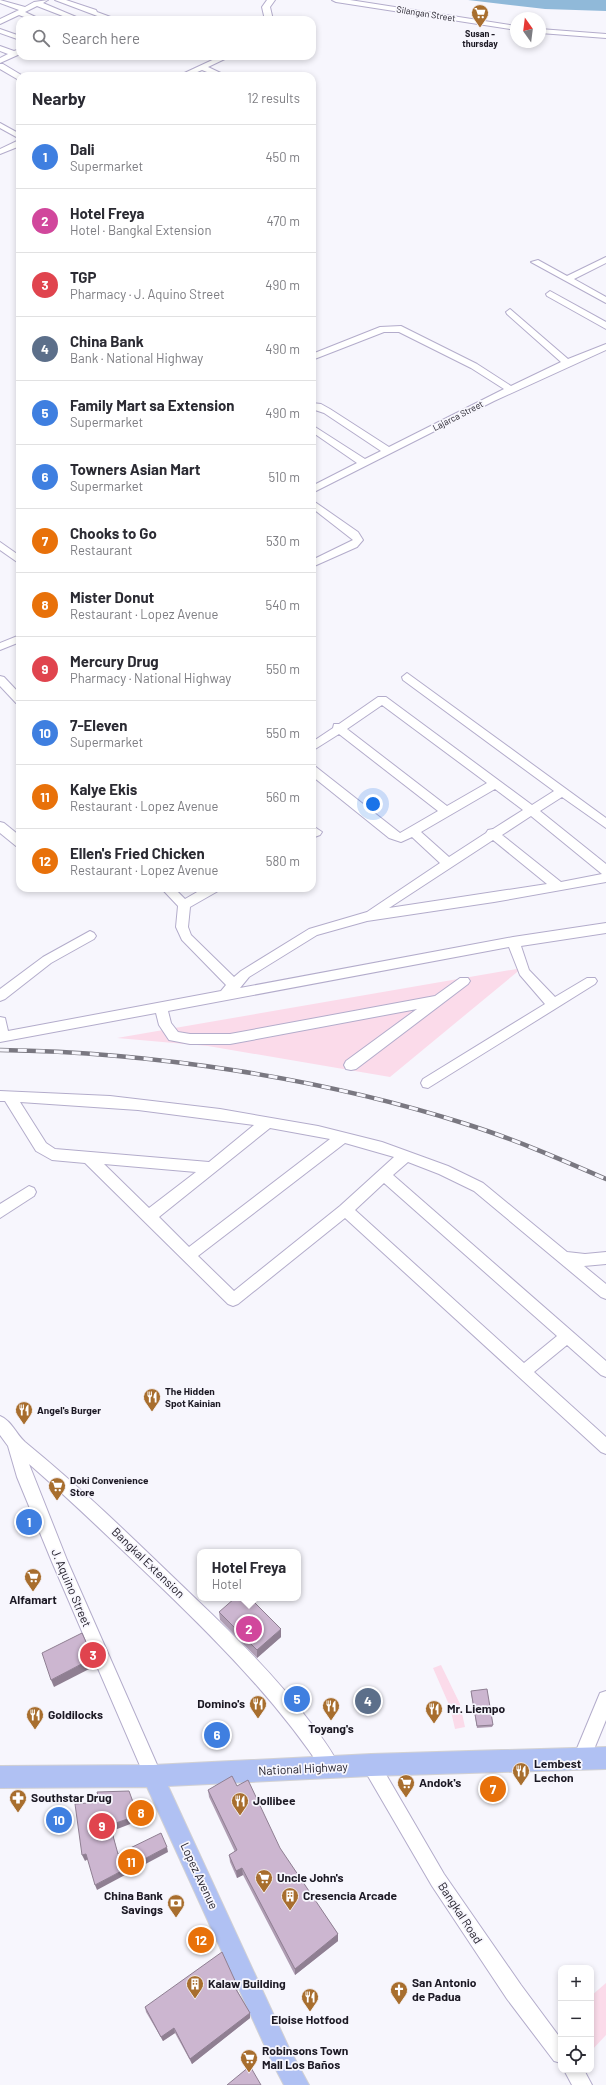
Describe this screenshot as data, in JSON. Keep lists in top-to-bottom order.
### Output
{
  "streets": {
    "main road": ["National Highway", "Lopez Avenue"],
    "street": [
      "Silangan Street",
      "Lajarca Street",
      "Bangkal Extension",
      "J. Aquino Street",
      "Bangkal Road"
    ]
  },
  "crossings": [
    ["Bangkal Extension", "J. Aquino Street"],
    ["Bangkal Extension", "National Highway"],
    ["J. Aquino Street", "National Highway"],
    ["J. Aquino Street", "Lopez Avenue"],
    ["National Highway", "Lopez Avenue"],
    ["National Highway", "Bangkal Road"]
  ],
  "places": {
    "supermarket": [
      "Susan - thursday",
      "Doki Convenience Store",
      "Alfamart",
      "Andok's",
      "Uncle John's",
      "Robinsons Town Mall Los Baños"
    ],
    "restaurant": [
      "The Hidden Spot Kainian",
      "Angel's Burger",
      "Domino's",
      "Toyang's",
      "Mr. Liempo",
      "Goldilocks",
      "Lembest Lechon",
      "Jollibee",
      "Eloise Hotfood"
    ],
    "pharmacy": ["Southstar Drug"],
    "building": ["Cresencia Arcade", "Kalaw Building"],
    "bank": ["China Bank Savings"],
    "church": ["San Antonio de Padua"]
  },
  "north": "top",
  "page": {
    "search": "Search here",
    "heading": ["Nearby", "12 results"],
    "list": [
      {
        "mark": "1",
        "name": "Dali",
        "note": "Supermarket",
        "value": "450 m"
      },
      {
        "mark": "2",
        "name": "Hotel Freya",
        "note": "Hotel · Bangkal Extension",
        "value": "470 m"
      },
      {
        "mark": "3",
        "name": "TGP",
        "note": "Pharmacy · J. Aquino Street",
        "value": "490 m"
      },
      {
        "mark": "4",
        "name": "China Bank",
        "note": "Bank · National Highway",
        "value": "490 m"
      },
      {
        "mark": "5",
        "name": "Family Mart sa Extension",
        "note": "Supermarket",
        "value": "490 m"
      },
      {
        "mark": "6",
        "name": "Towners Asian Mart",
        "note": "Supermarket",
        "value": "510 m"
      },
      {
        "mark": "7",
        "name": "Chooks to Go",
        "note": "Restaurant",
        "value": "530 m"
      },
      {
        "mark": "8",
        "name": "Mister Donut",
        "note": "Restaurant · Lopez Avenue",
        "value": "540 m"
      },
      {
        "mark": "9",
        "name": "Mercury Drug",
        "note": "Pharmacy · National Highway",
        "value": "550 m"
      },
      {
        "mark": "10",
        "name": "7-Eleven",
        "note": "Supermarket",
        "value": "550 m"
      },
      {
        "mark": "11",
        "name": "Kalye Ekis",
        "note": "Restaurant · Lopez Avenue",
        "value": "560 m"
      },
      {
        "mark": "12",
        "name": "Ellen's Fried Chicken",
        "note": "Restaurant · Lopez Avenue",
        "value": "580 m"
      }
    ],
    "pins": [
      "1",
      "2",
      "3",
      "5",
      "4",
      "6",
      "7",
      "8",
      "10",
      "9",
      "11",
      "12"
    ],
    "popup": ["Hotel Freya", "Hotel"],
    "map_buttons": ["+", "−"]
  }
}
